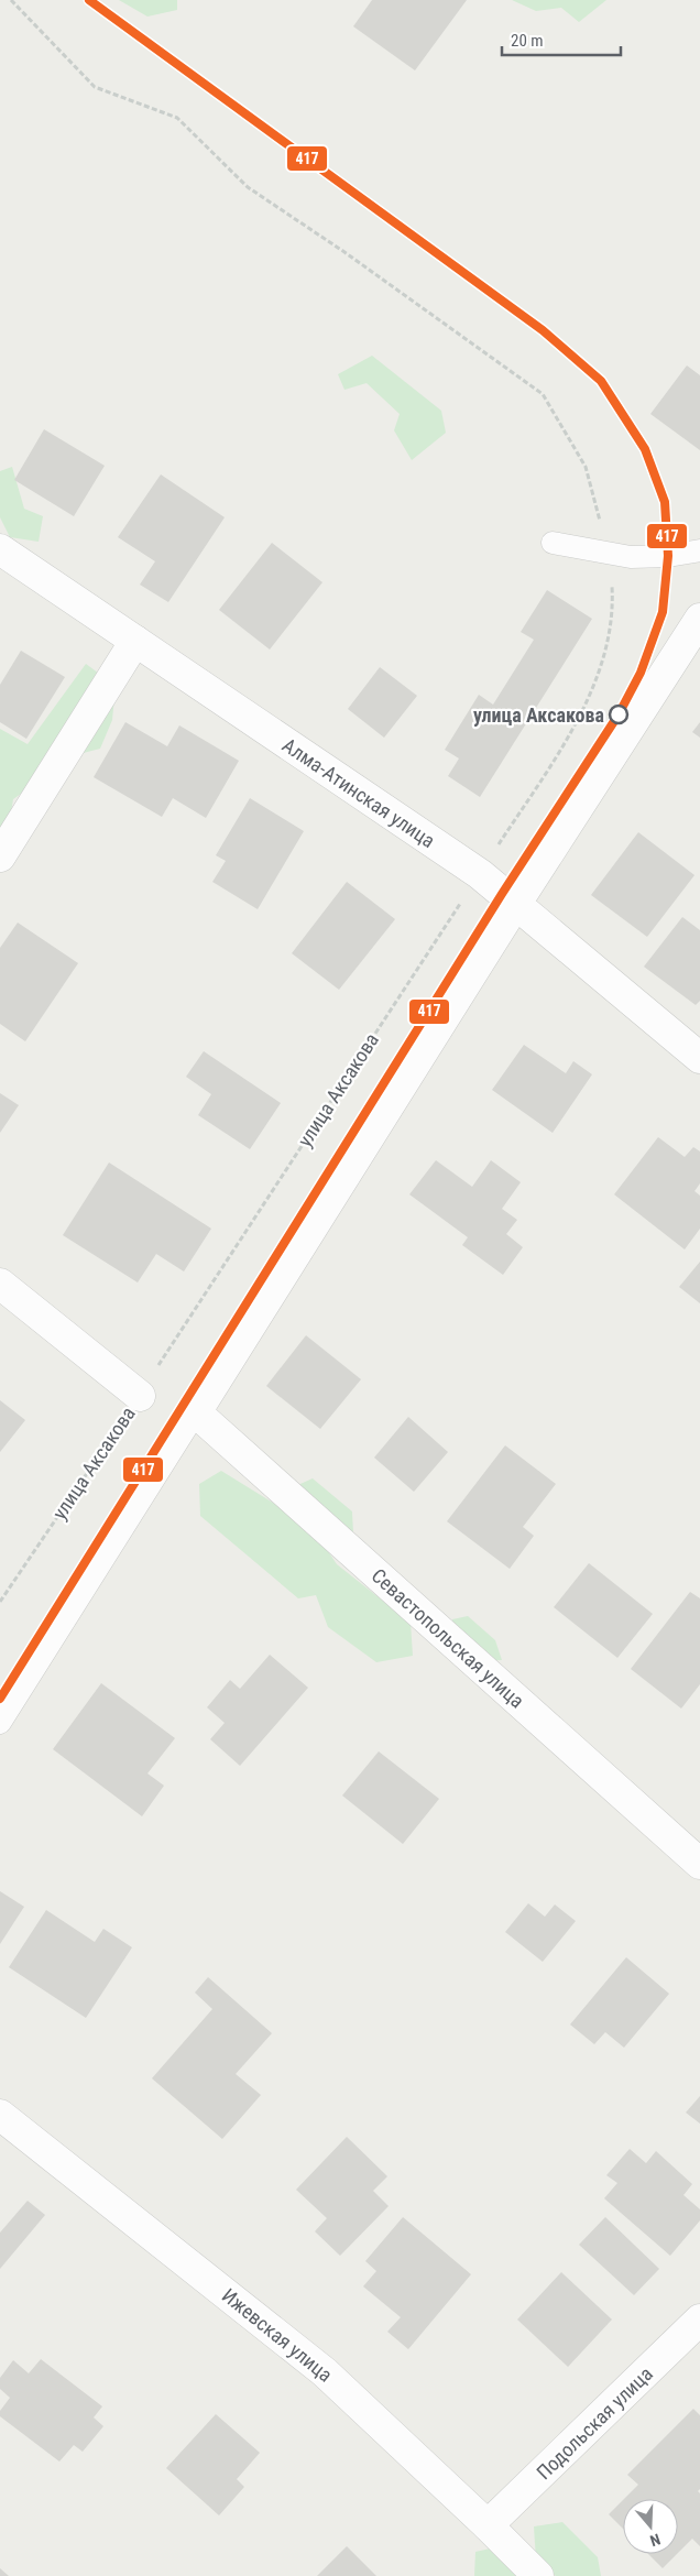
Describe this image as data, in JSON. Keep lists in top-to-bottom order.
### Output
{
  "streets": {
    "street": [
      "Алма-Атинская улица",
      "Севастопольская улица",
      "Ижевская улица",
      "Подольская улица"
    ],
    "path": ["улица Аксакова"]
  },
  "crossings": [
    ["Алма-Атинская улица", "улица Аксакова"],
    ["Ижевская улица", "Подольская улица"]
  ],
  "places": ["улица Аксакова"],
  "lines": ["transit line 417"],
  "scale_bar": "20 m",
  "north": "bottom"
}
